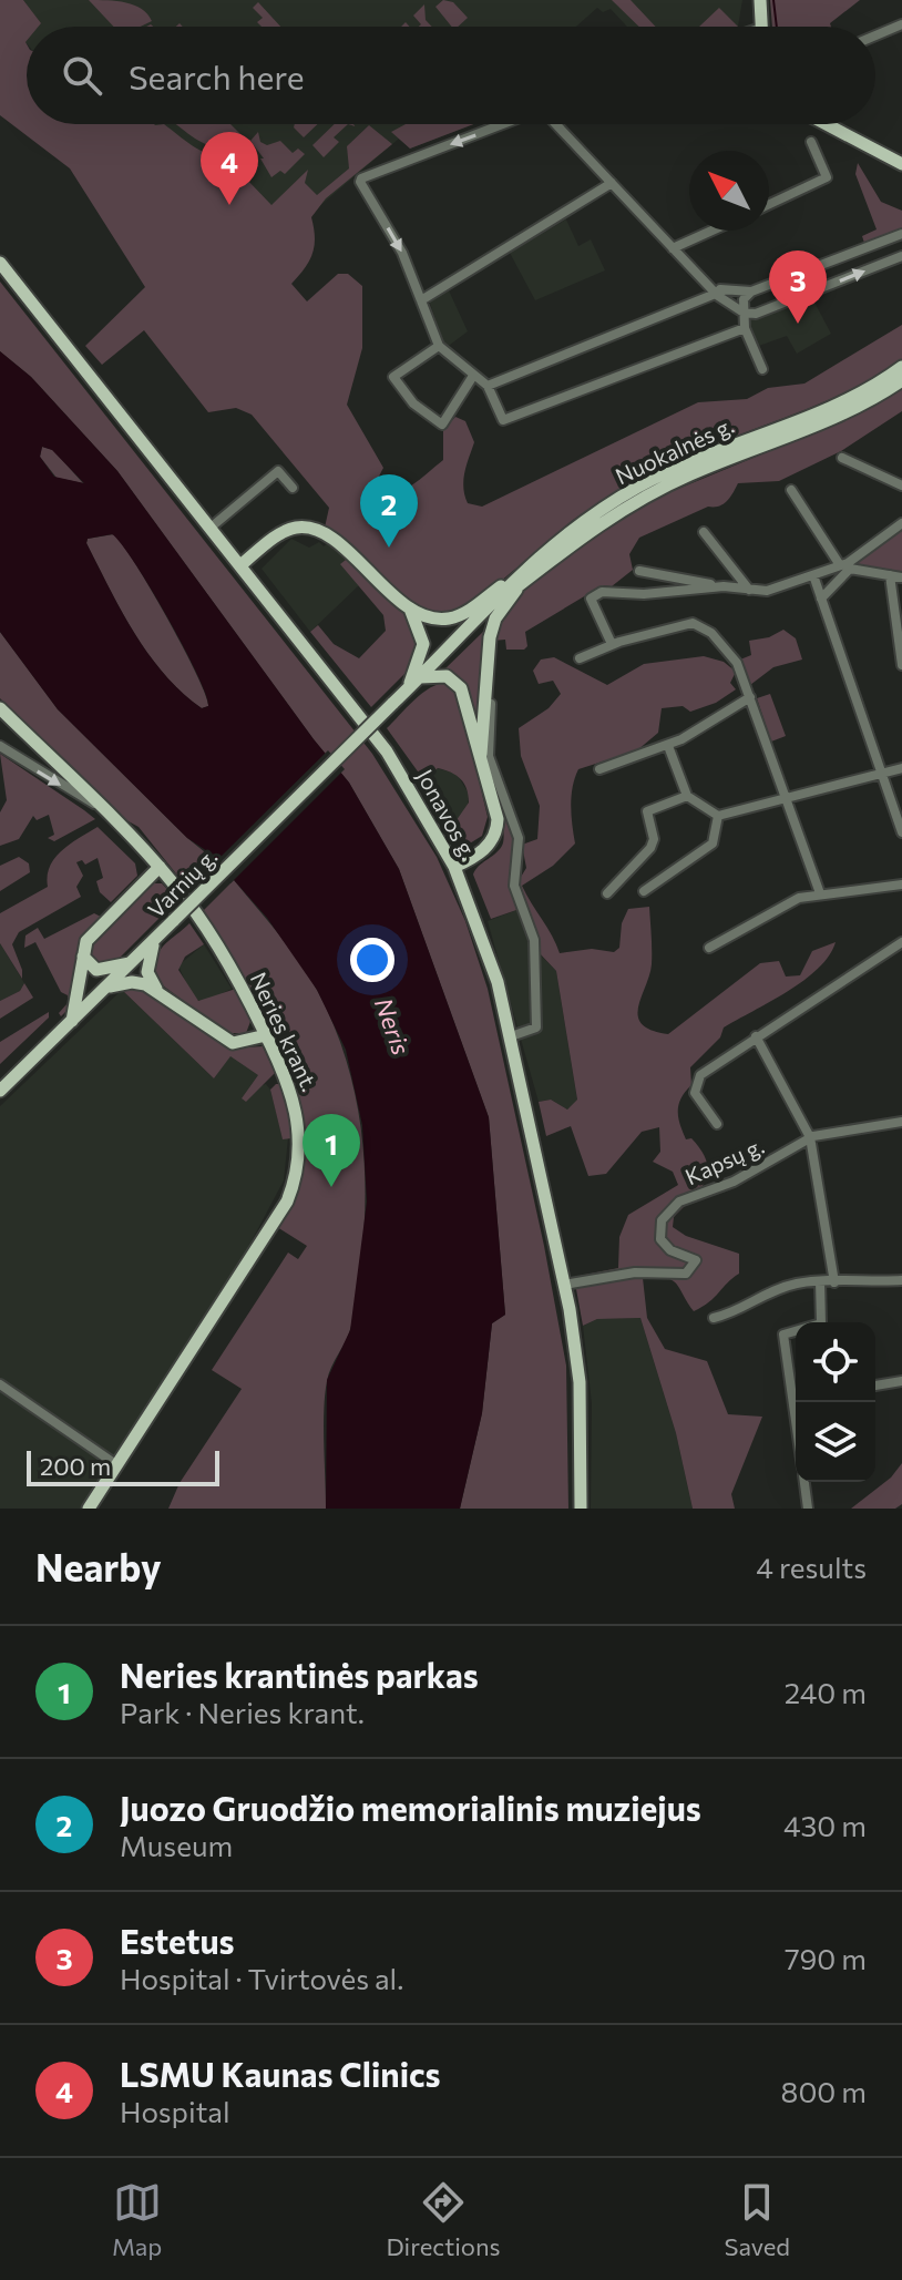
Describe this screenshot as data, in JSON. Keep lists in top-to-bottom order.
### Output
{
  "streets": {
    "main road": [
      "Nuokalnės g.",
      "Jonavos g.",
      "Varnių g.",
      "Neries krant."
    ],
    "street": ["Kapsų g."]
  },
  "crossings": [
    ["Nuokalnės g.", "Varnių g."],
    ["Jonavos g.", "Kapsų g."]
  ],
  "water": ["Neris"],
  "scale_bar": "200 m",
  "north": "top left",
  "page": {
    "search": "Search here",
    "pins": [
      "4",
      "3",
      "2",
      "1"
    ],
    "scale": "200 m",
    "heading": ["Nearby", "4 results"],
    "list": [
      {
        "mark": "1",
        "name": "Neries krantinės parkas",
        "note": "Park · Neries krant.",
        "value": "240 m"
      },
      {
        "mark": "2",
        "name": "Juozo Gruodžio memorialinis muziejus",
        "note": "Museum",
        "value": "430 m"
      },
      {
        "mark": "3",
        "name": "Estetus",
        "note": "Hospital · Tvirtovės al.",
        "value": "790 m"
      },
      {
        "mark": "4",
        "name": "LSMU Kaunas Clinics",
        "note": "Hospital",
        "value": "800 m"
      }
    ],
    "nav": ["Map", "Directions", "Saved"]
  }
}
